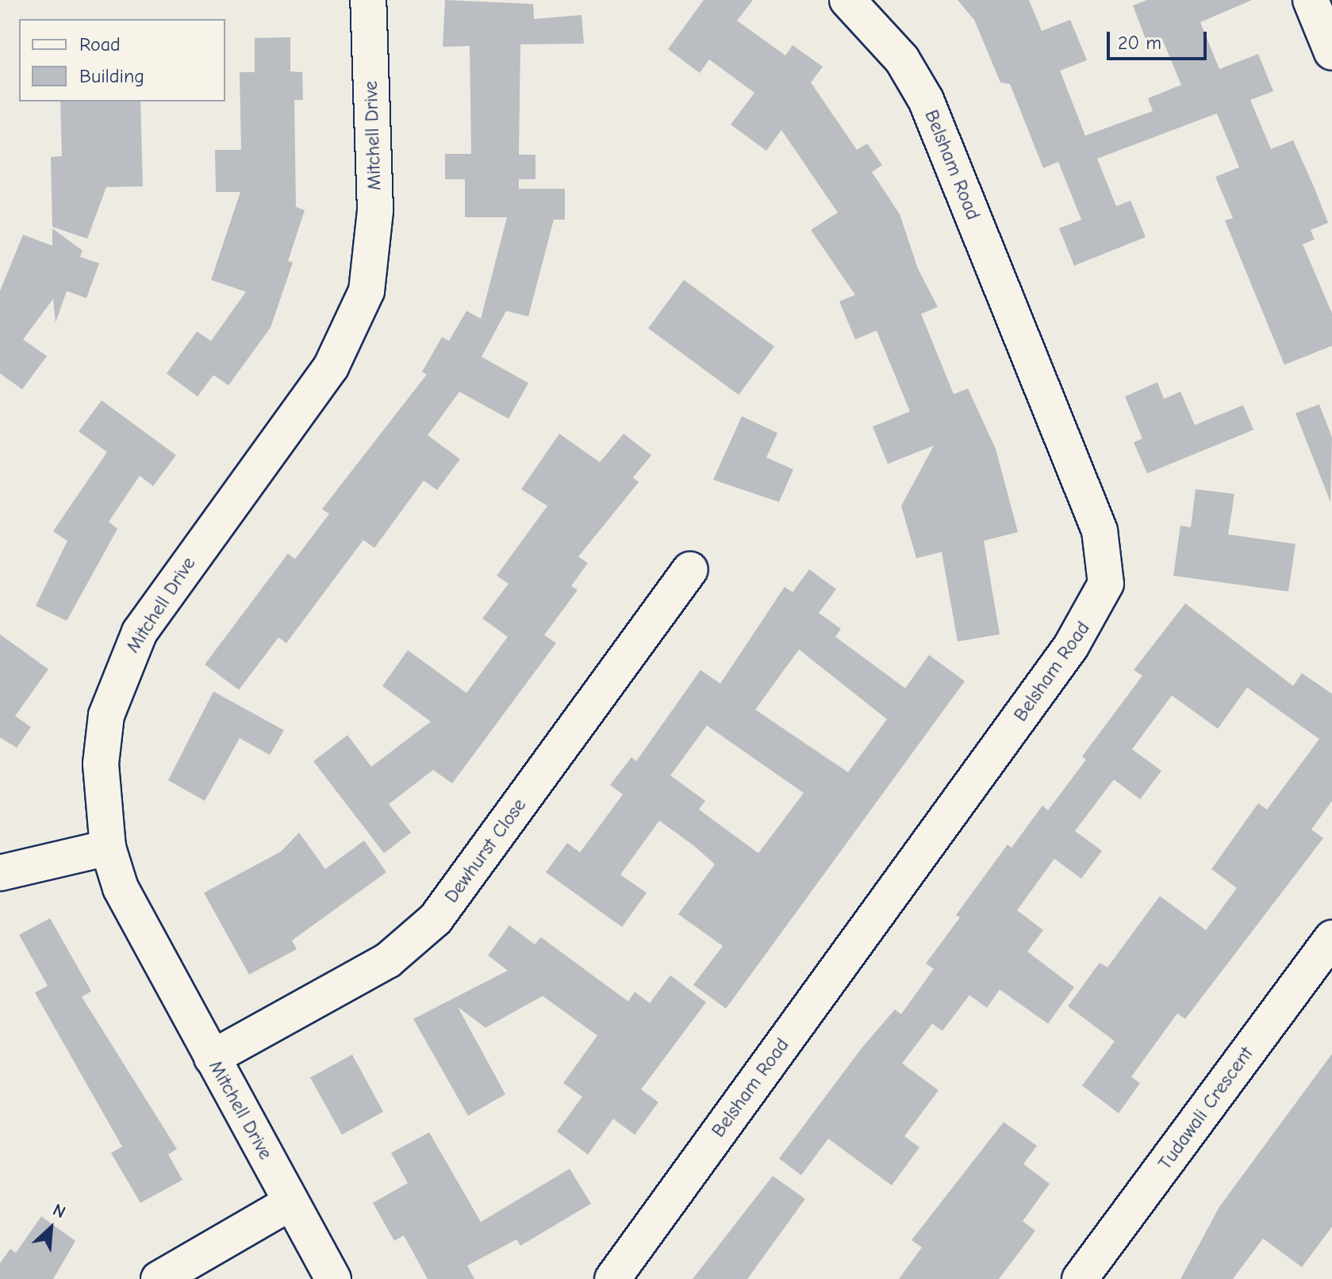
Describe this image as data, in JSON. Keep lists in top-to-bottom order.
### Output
{
  "streets": {
    "street": [
      "Mitchell Drive",
      "Belsham Road",
      "Dewhurst Close",
      "Tudawali Crescent"
    ]
  },
  "crossings": [
    ["Mitchell Drive", "Dewhurst Close"]
  ],
  "legend": ["Road", "Building"],
  "scale_bar": "20 m",
  "north": "top right"
}
